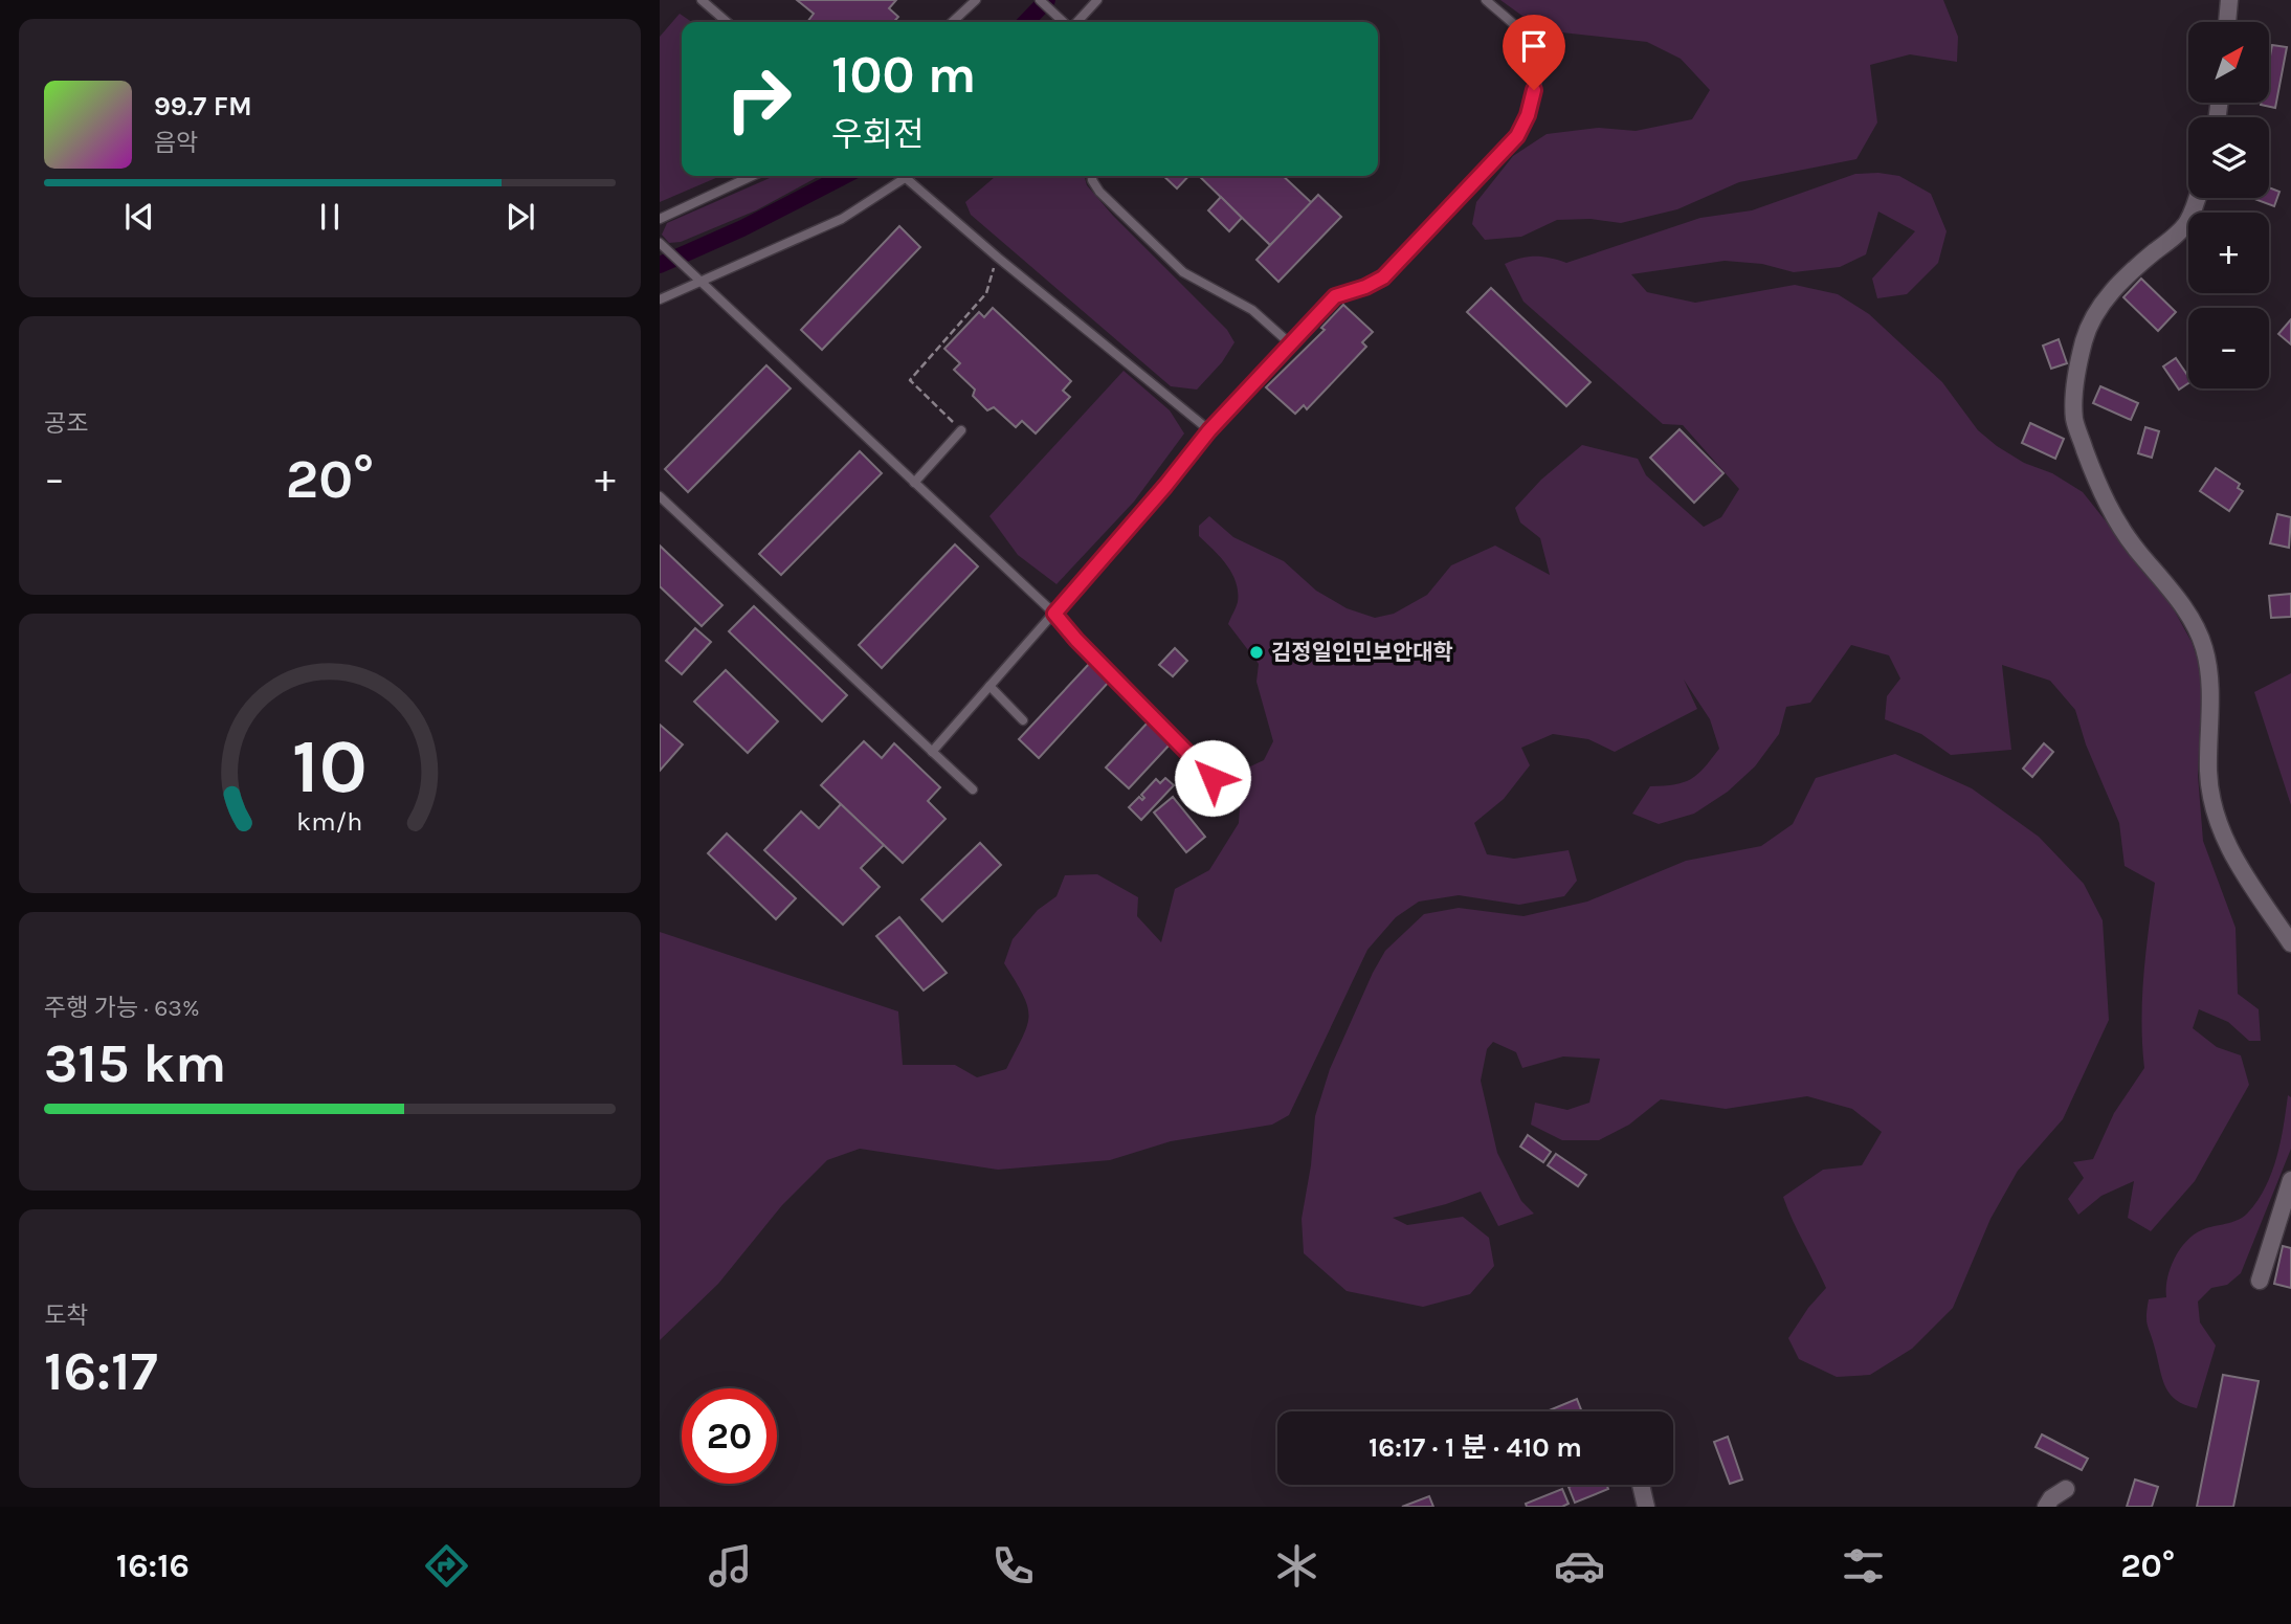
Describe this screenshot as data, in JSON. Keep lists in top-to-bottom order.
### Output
{
  "places": ["김정일인민보안대학"],
  "north": "top right",
  "page": {
    "map_buttons": ["+", "−"],
    "turn": ["100 m", "우회전"],
    "song": ["99.7 FM", "음악"],
    "tile": [
      "공조",
      ["주행 가능 · 63%", "315 km"],
      ["도착", "16:17"]
    ],
    "heat": ["−", "20°", "+"],
    "limit": "20",
    "trip": "16:17 · 1 분 · 410 m",
    "tabs": ["16:16", "20°"],
    "gauge": ["10", "km/h"]
  }
}
